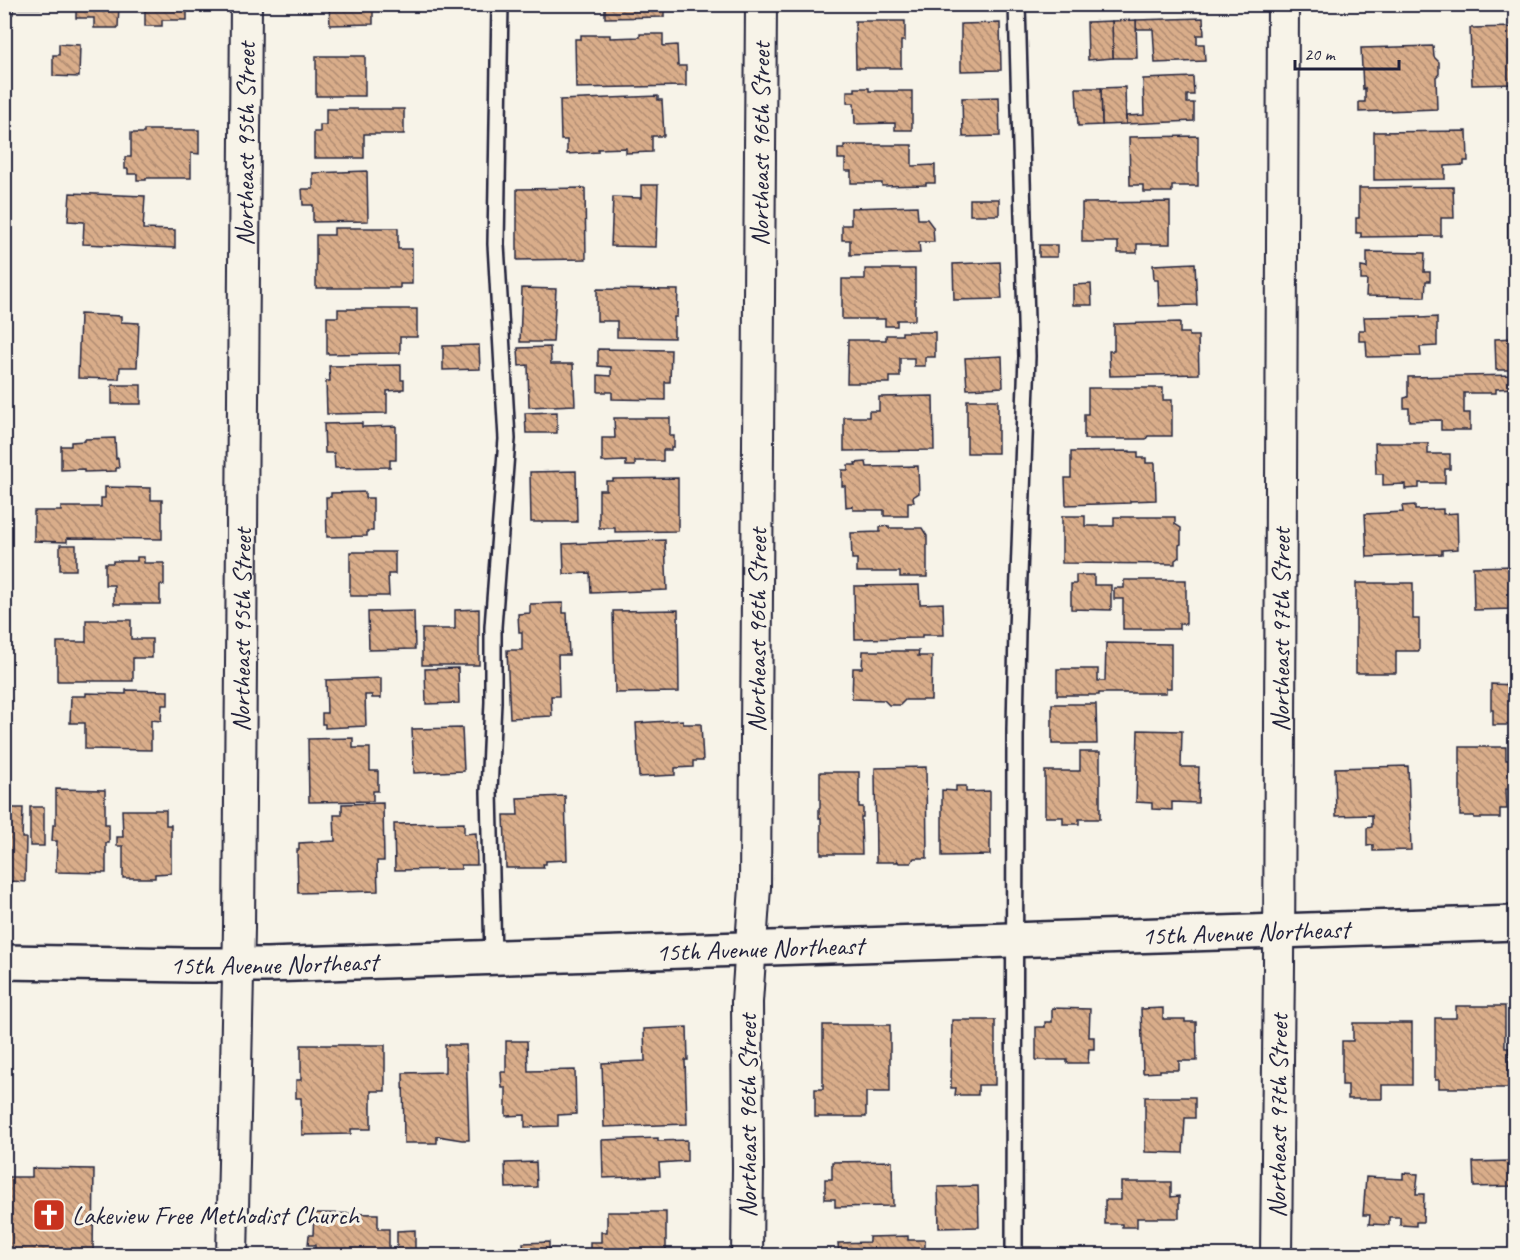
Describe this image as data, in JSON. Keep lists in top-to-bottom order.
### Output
{
  "streets": {
    "street": [
      "Northeast 95th Street",
      "Northeast 96th Street",
      "Northeast 97th Street",
      "15th Avenue Northeast"
    ]
  },
  "crossings": [
    ["Northeast 95th Street", "15th Avenue Northeast"],
    ["Northeast 96th Street", "15th Avenue Northeast"],
    ["Northeast 97th Street", "15th Avenue Northeast"]
  ],
  "places": {
    "church": ["Lakeview Free Methodist Church"]
  },
  "scale_bar": "20 m"
}
